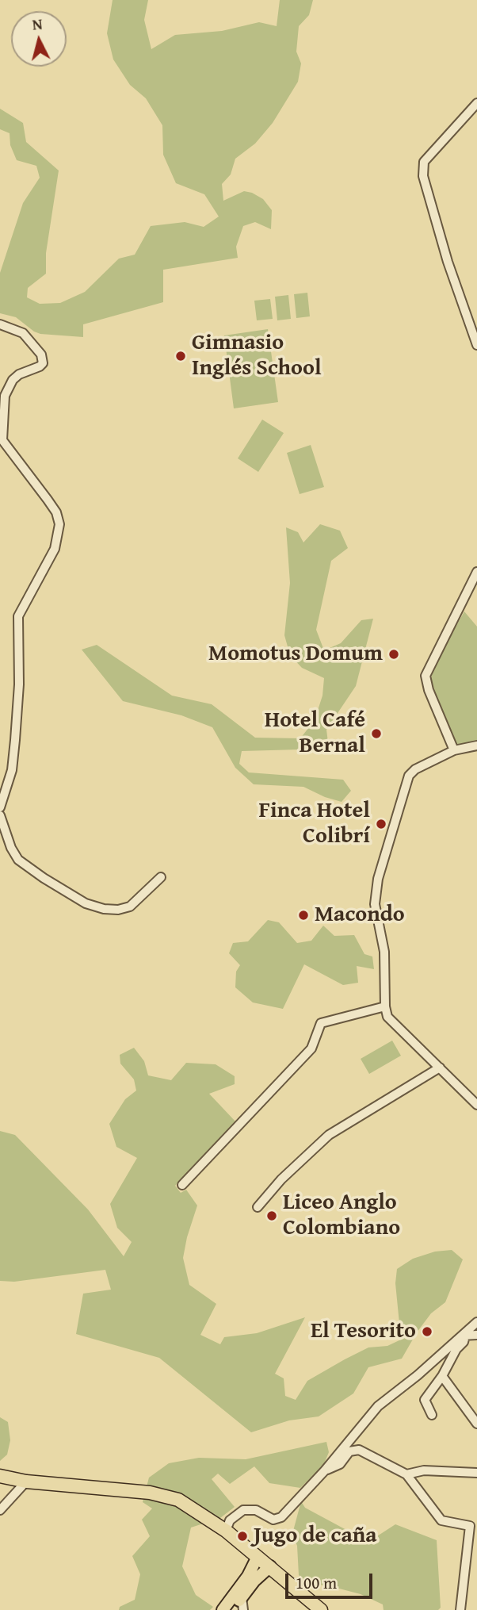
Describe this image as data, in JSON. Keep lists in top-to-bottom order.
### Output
{
  "places": [
    "Gimnasio Inglés School",
    "Momotus Domum",
    "Hotel Café Bernal",
    "Finca Hotel Colibrí",
    "Macondo",
    "Liceo Anglo Colombiano",
    "El Tesorito",
    "Jugo de caña"
  ],
  "scale_bar": "100 m",
  "north": "top"
}
